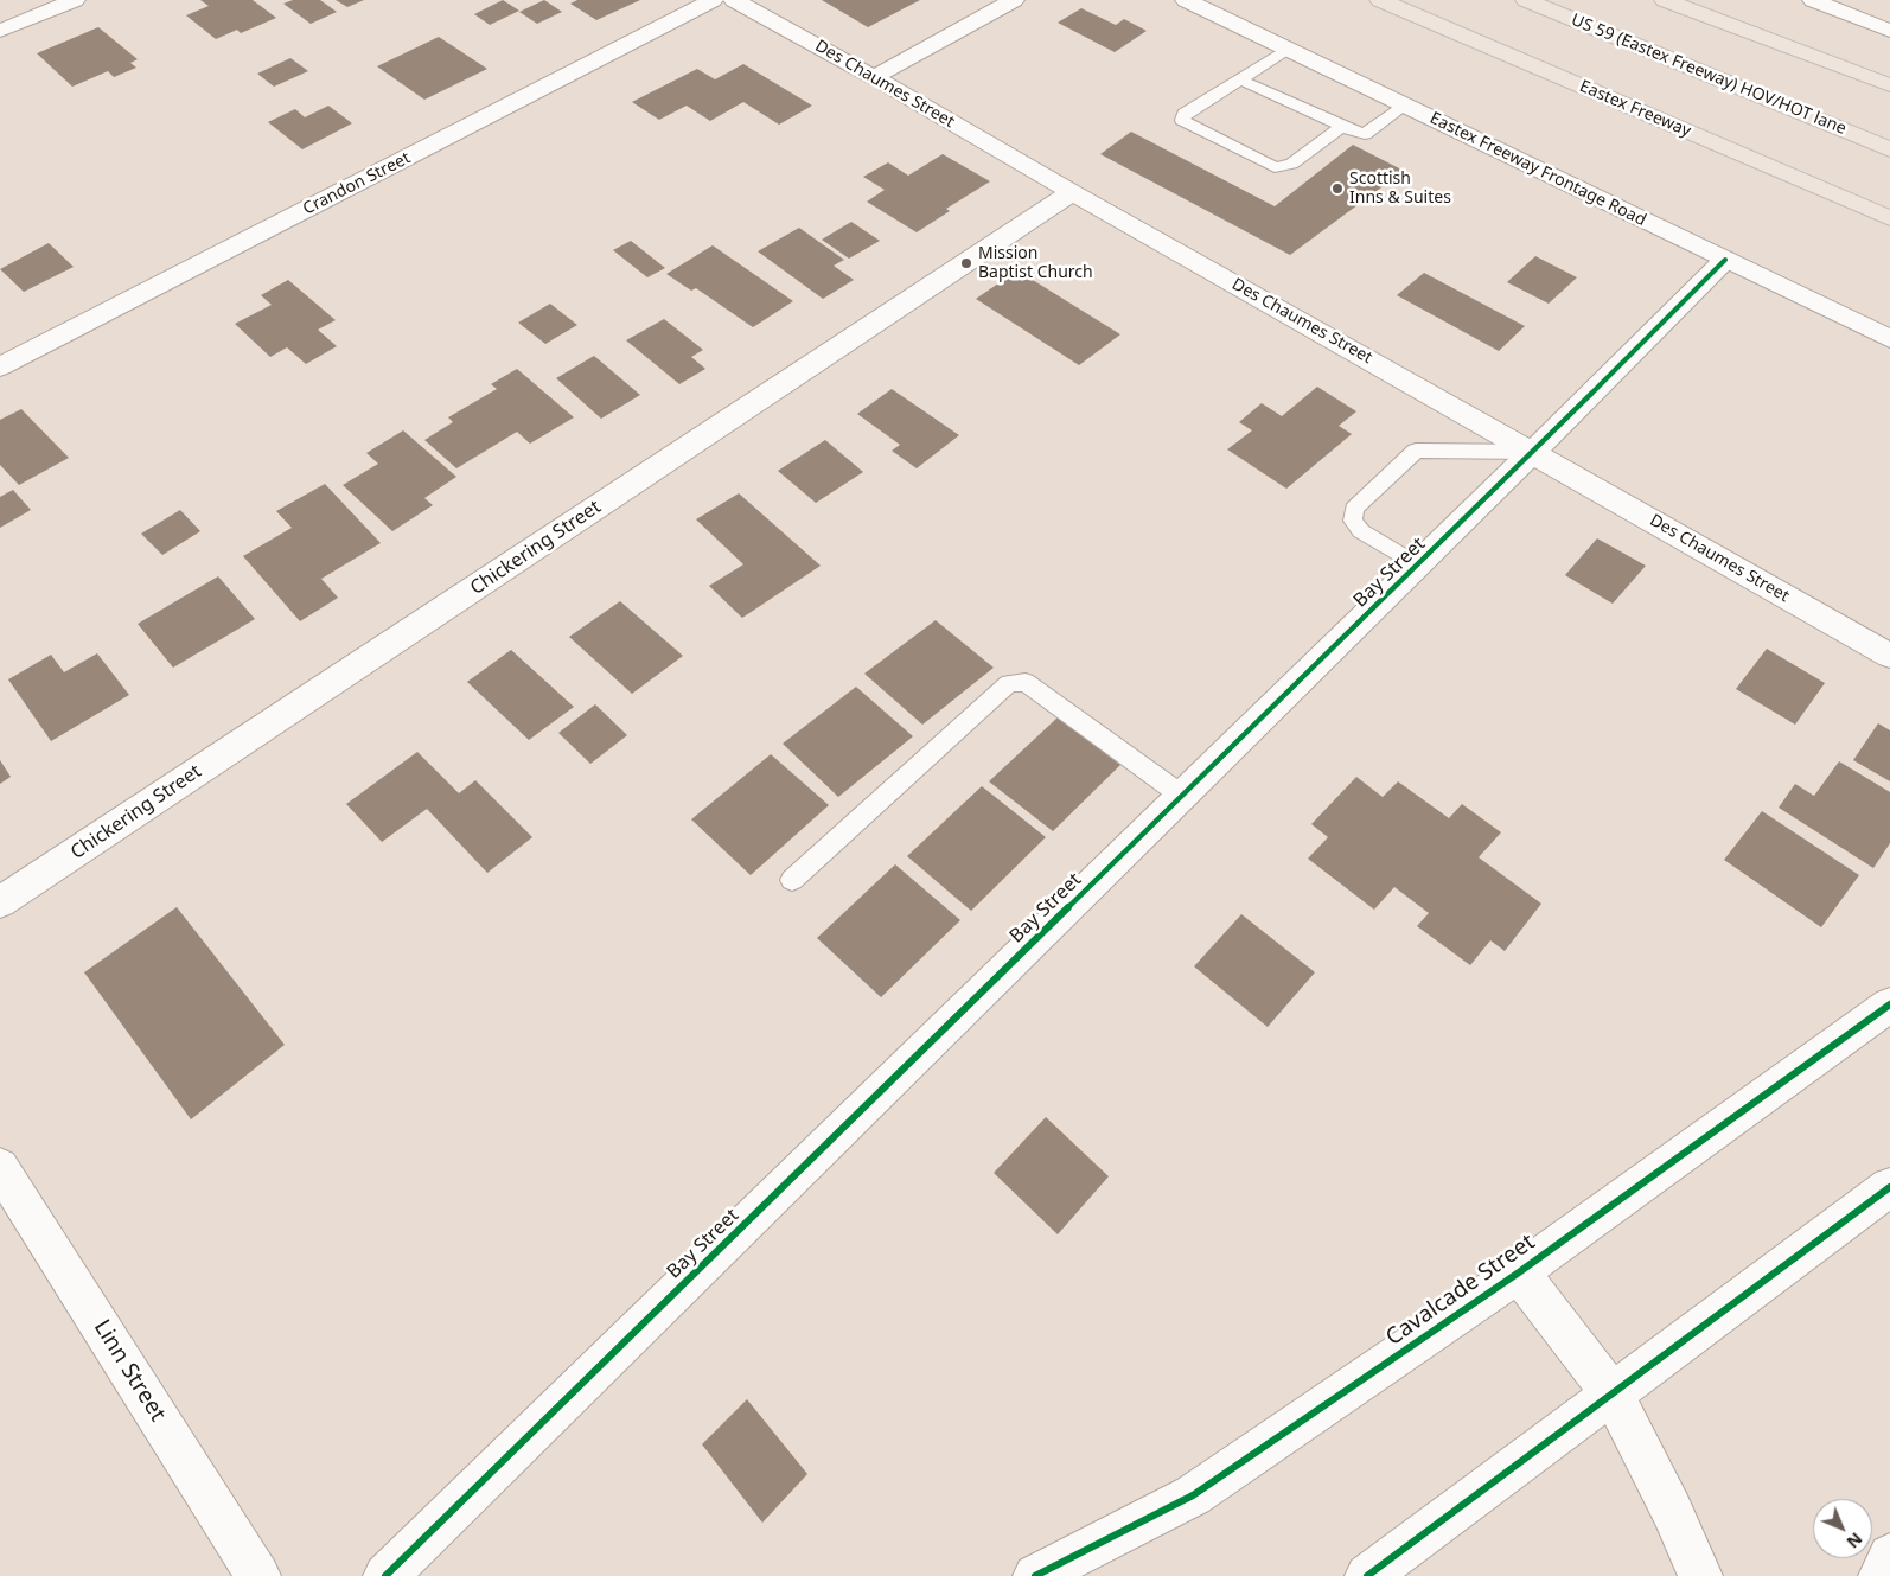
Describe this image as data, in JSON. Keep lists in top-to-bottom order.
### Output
{
  "streets": {
    "highway": ["US 59 (Eastex Freeway) HOV/HOT lane", "Eastex Freeway"],
    "street": [
      "Des Chaumes Street",
      "Eastex Freeway Frontage Road",
      "Crandon Street",
      "Chickering Street",
      "Bay Street",
      "Cavalcade Street",
      "Linn Street"
    ]
  },
  "crossings": [
    ["Des Chaumes Street", "Chickering Street"],
    ["Des Chaumes Street", "Bay Street"],
    ["Eastex Freeway Frontage Road", "Bay Street"]
  ],
  "places": ["Scottish Inns & Suites", "Mission Baptist Church"],
  "north": "bottom right"
}
